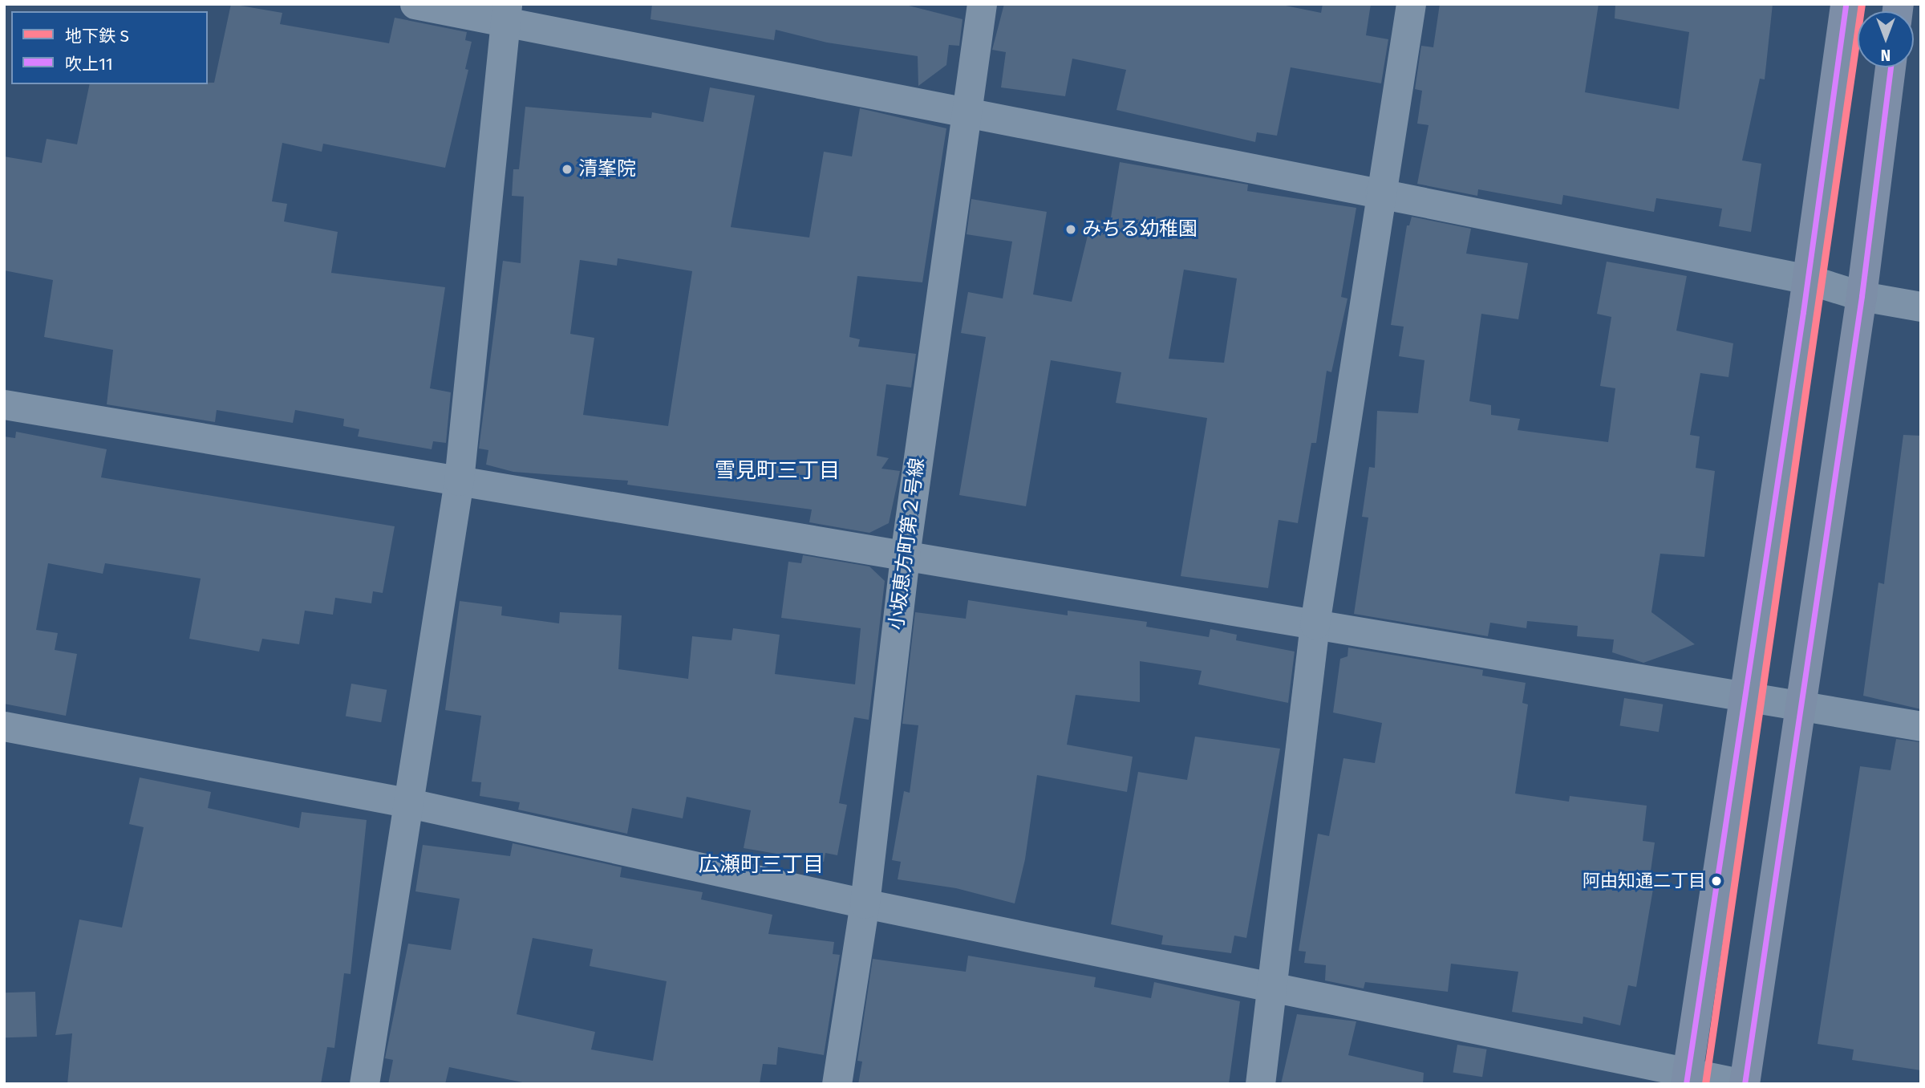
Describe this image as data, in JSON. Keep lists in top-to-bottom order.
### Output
{
  "streets": {
    "street": ["小坂恵方町第２号線"]
  },
  "districts": ["雪見町三丁目", "広瀬町三丁目"],
  "places": ["清峯院", "みちる幼稚園", "阿由知通二丁目"],
  "lines": ["metro line S", "transit line 吹上11"],
  "legend": ["地下鉄 S", "吹上11"],
  "north": "bottom"
}
